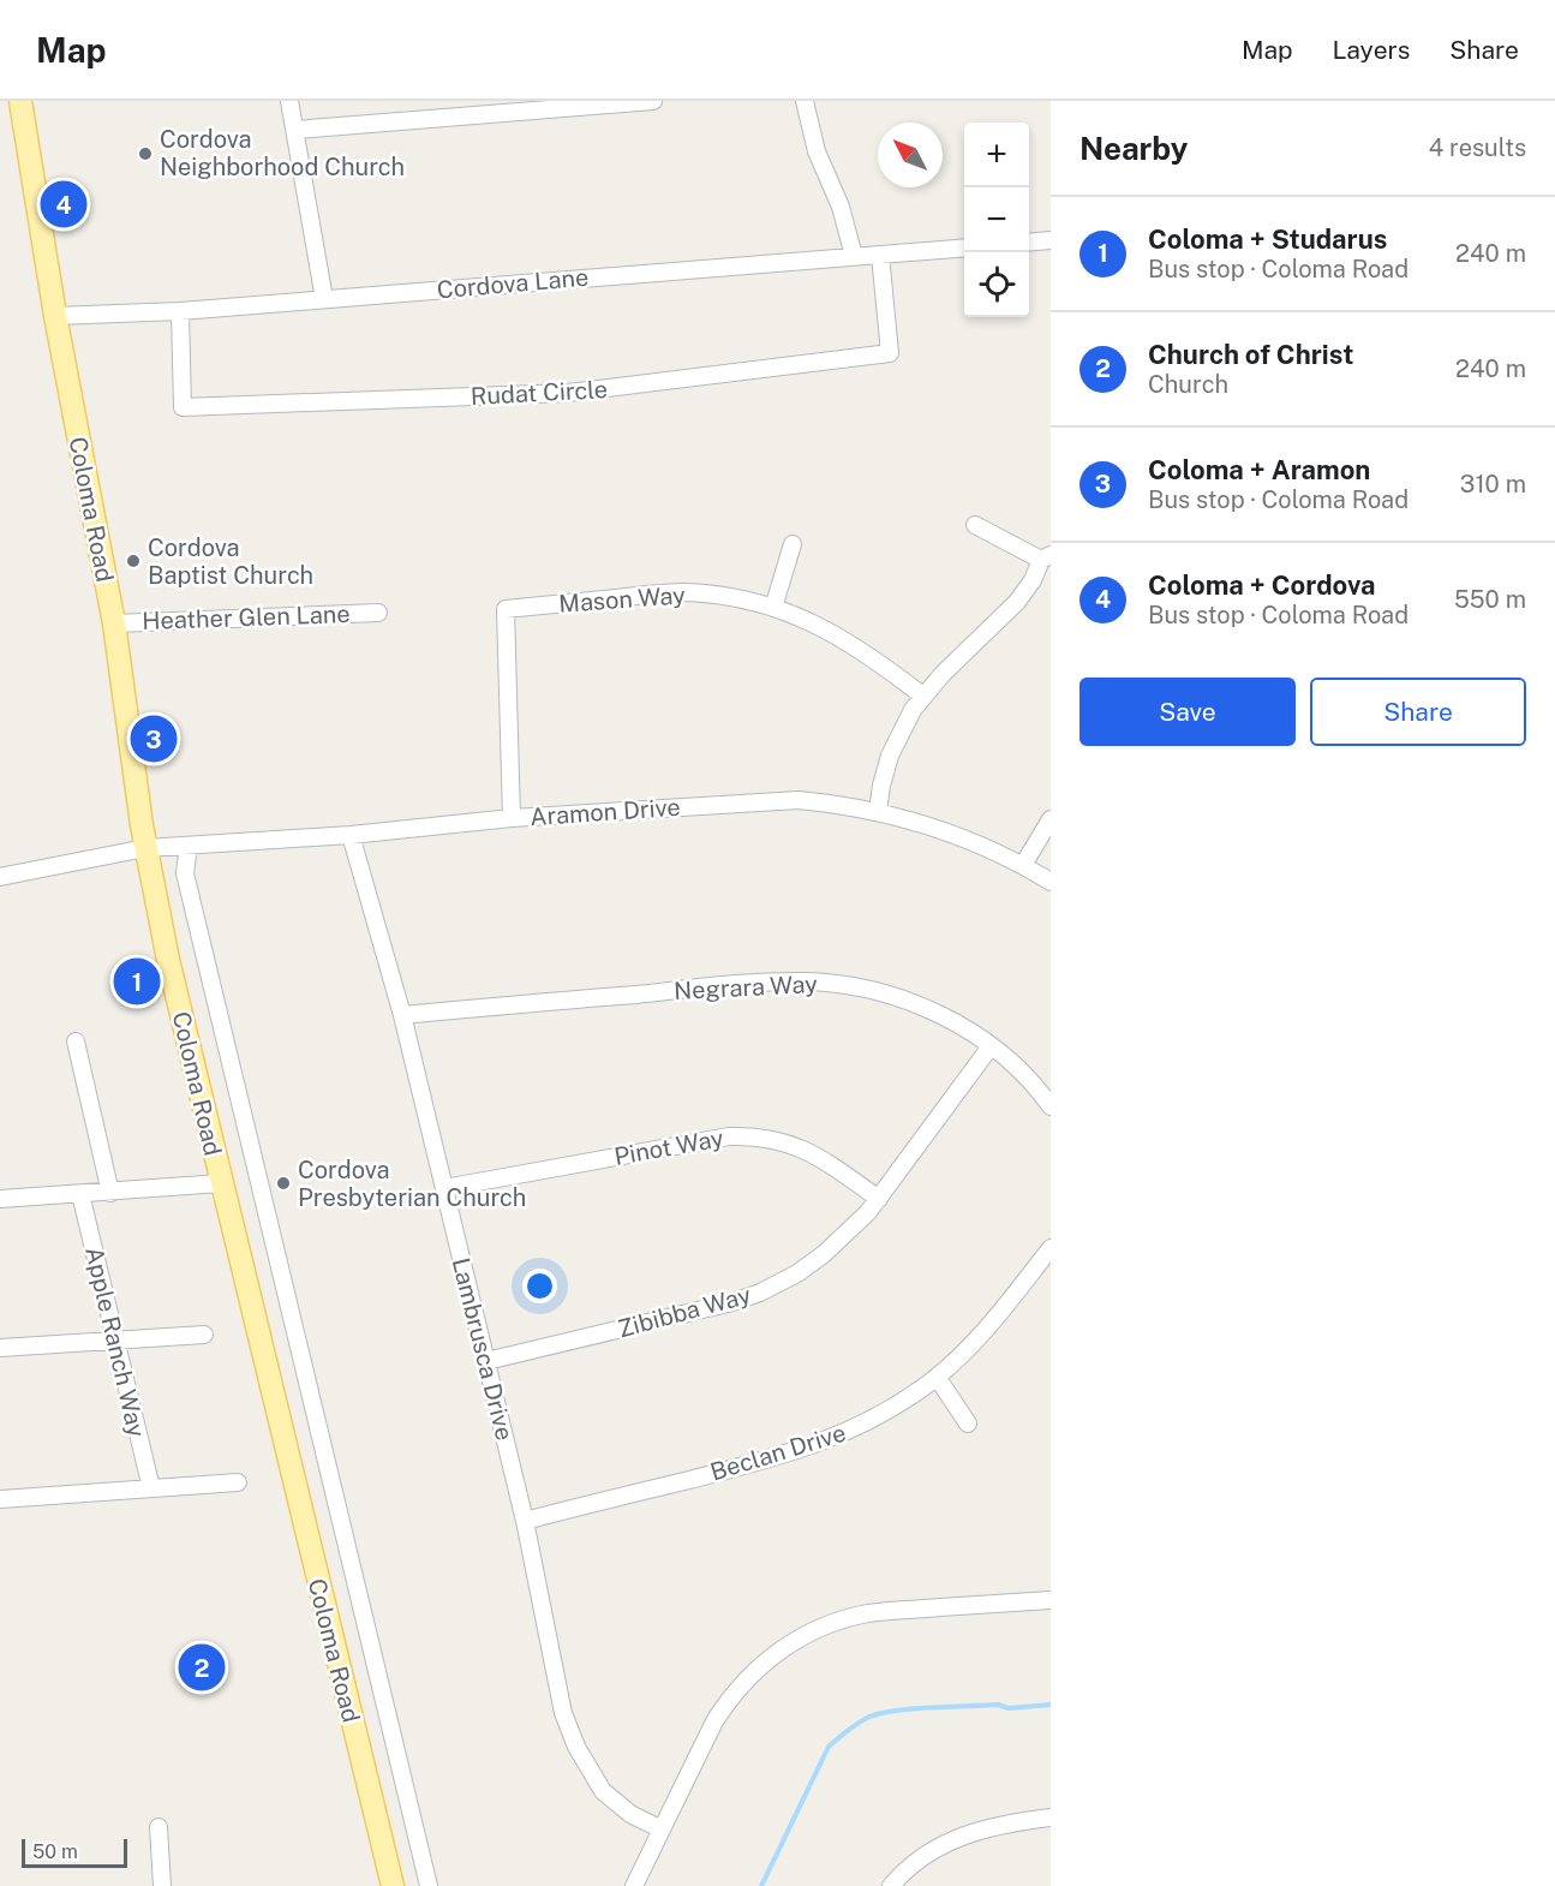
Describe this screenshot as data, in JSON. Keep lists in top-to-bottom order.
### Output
{
  "streets": {
    "main road": ["Coloma Road"],
    "street": [
      "Cordova Lane",
      "Rudat Circle",
      "Mason Way",
      "Heather Glen Lane",
      "Aramon Drive",
      "Negrara Way",
      "Pinot Way",
      "Zibibba Way",
      "Apple Ranch Way",
      "Lambrusca Drive",
      "Beclan Drive"
    ]
  },
  "crossings": [
    ["Cordova Lane", "Rudat Circle"],
    ["Cordova Lane", "Coloma Road"],
    ["Coloma Road", "Heather Glen Lane"],
    ["Coloma Road", "Aramon Drive"],
    ["Mason Way", "Aramon Drive"],
    ["Aramon Drive", "Lambrusca Drive"],
    ["Negrara Way", "Zibibba Way"],
    ["Negrara Way", "Lambrusca Drive"],
    ["Pinot Way", "Zibibba Way"],
    ["Pinot Way", "Lambrusca Drive"],
    ["Zibibba Way", "Lambrusca Drive"],
    ["Lambrusca Drive", "Beclan Drive"]
  ],
  "places": ["Cordova Neighborhood Church", "Cordova Baptist Church", "Cordova Presbyterian Church"],
  "scale_bar": "50 m",
  "north": "top left",
  "page": {
    "header": "Map",
    "nav": ["Map", "Layers", "Share"],
    "heading": ["Nearby", "4 results"],
    "map_buttons": ["+", "−"],
    "pins": [
      "4",
      "3",
      "1",
      "2"
    ],
    "list": [
      {
        "mark": "1",
        "name": "Coloma + Studarus",
        "note": "Bus stop · Coloma Road",
        "value": "240 m"
      },
      {
        "mark": "2",
        "name": "Church of Christ",
        "note": "Church",
        "value": "240 m"
      },
      {
        "mark": "3",
        "name": "Coloma + Aramon",
        "note": "Bus stop · Coloma Road",
        "value": "310 m"
      },
      {
        "mark": "4",
        "name": "Coloma + Cordova",
        "note": "Bus stop · Coloma Road",
        "value": "550 m"
      }
    ],
    "buttons": ["Save", "Share"],
    "scale": "50 m"
  }
}
